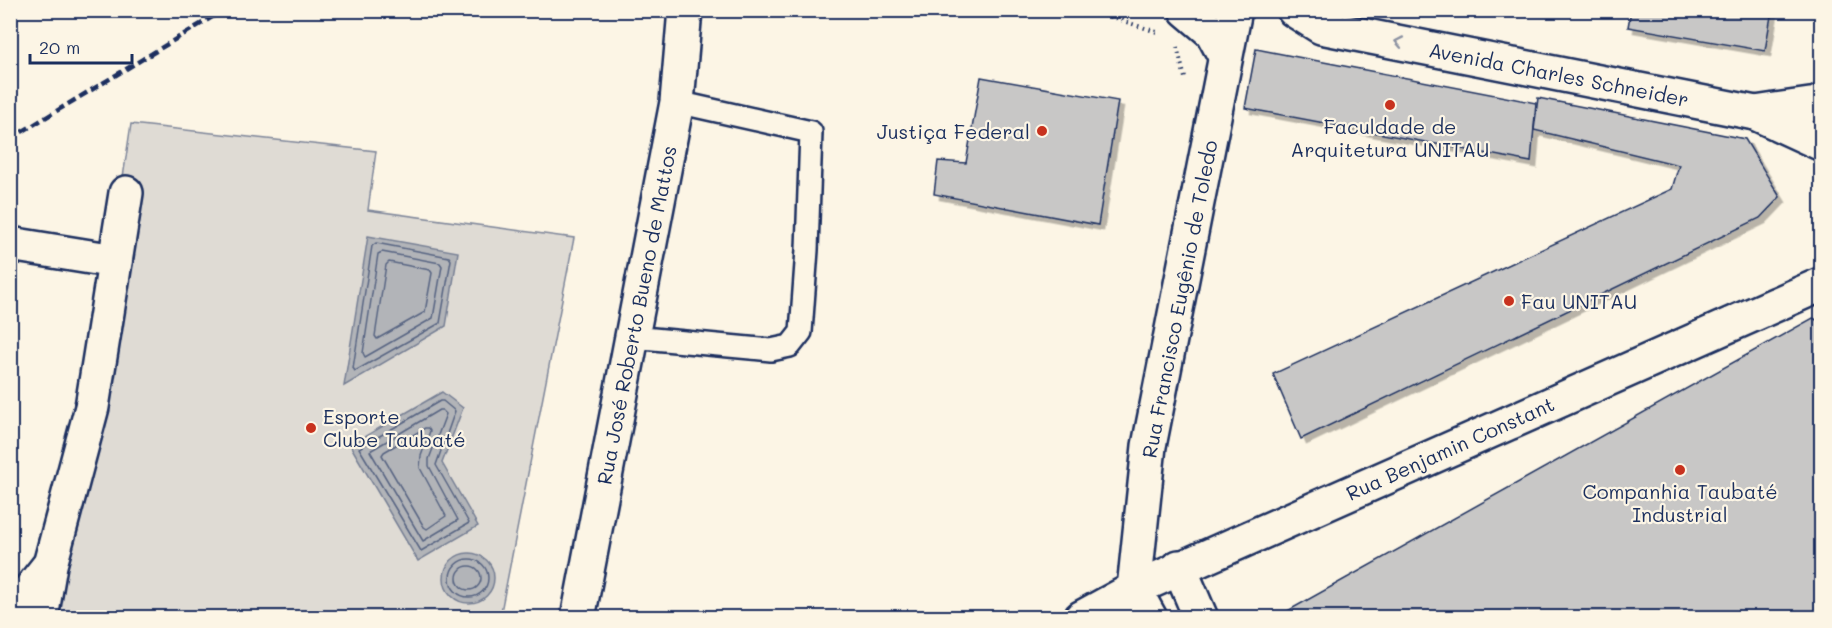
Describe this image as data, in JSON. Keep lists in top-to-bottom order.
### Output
{
  "streets": {
    "main road": [
      "Avenida Charles Schneider",
      "Rua Francisco Eugênio de Toledo",
      "Rua José Roberto Bueno de Mattos",
      "Rua Benjamin Constant"
    ]
  },
  "crossings": [
    ["Rua Francisco Eugênio de Toledo", "Rua Benjamin Constant"]
  ],
  "one_way": ["Avenida Charles Schneider"],
  "places": [
    "Faculdade de Arquitetura UNITAU",
    "Justiça Federal",
    "Fau UNITAU",
    "Esporte Clube Taubaté",
    "Companhia Taubaté Industrial"
  ],
  "scale_bar": "20 m"
}
